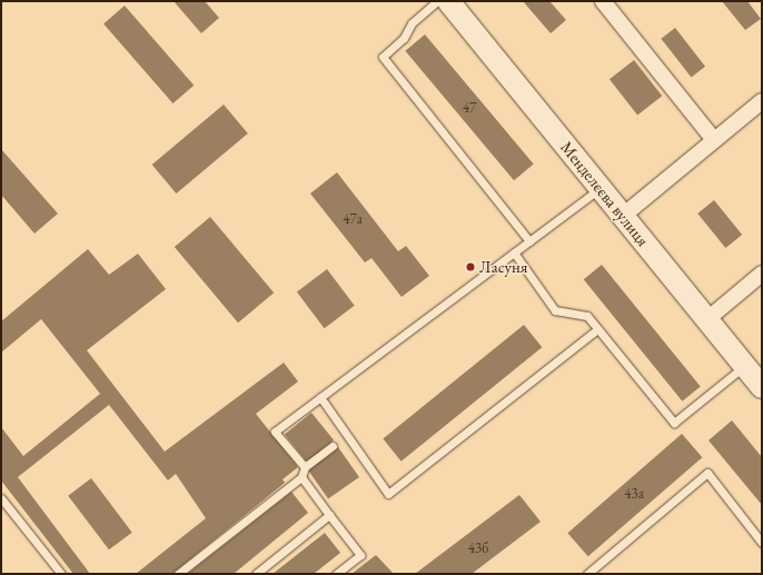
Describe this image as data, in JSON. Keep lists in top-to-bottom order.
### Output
{
  "streets": {
    "street": ["Менделєєва вулиця"]
  },
  "places": ["Ласуня"],
  "house_numbers": [
    "47",
    "47а",
    "43а",
    "43б"
  ]
}
